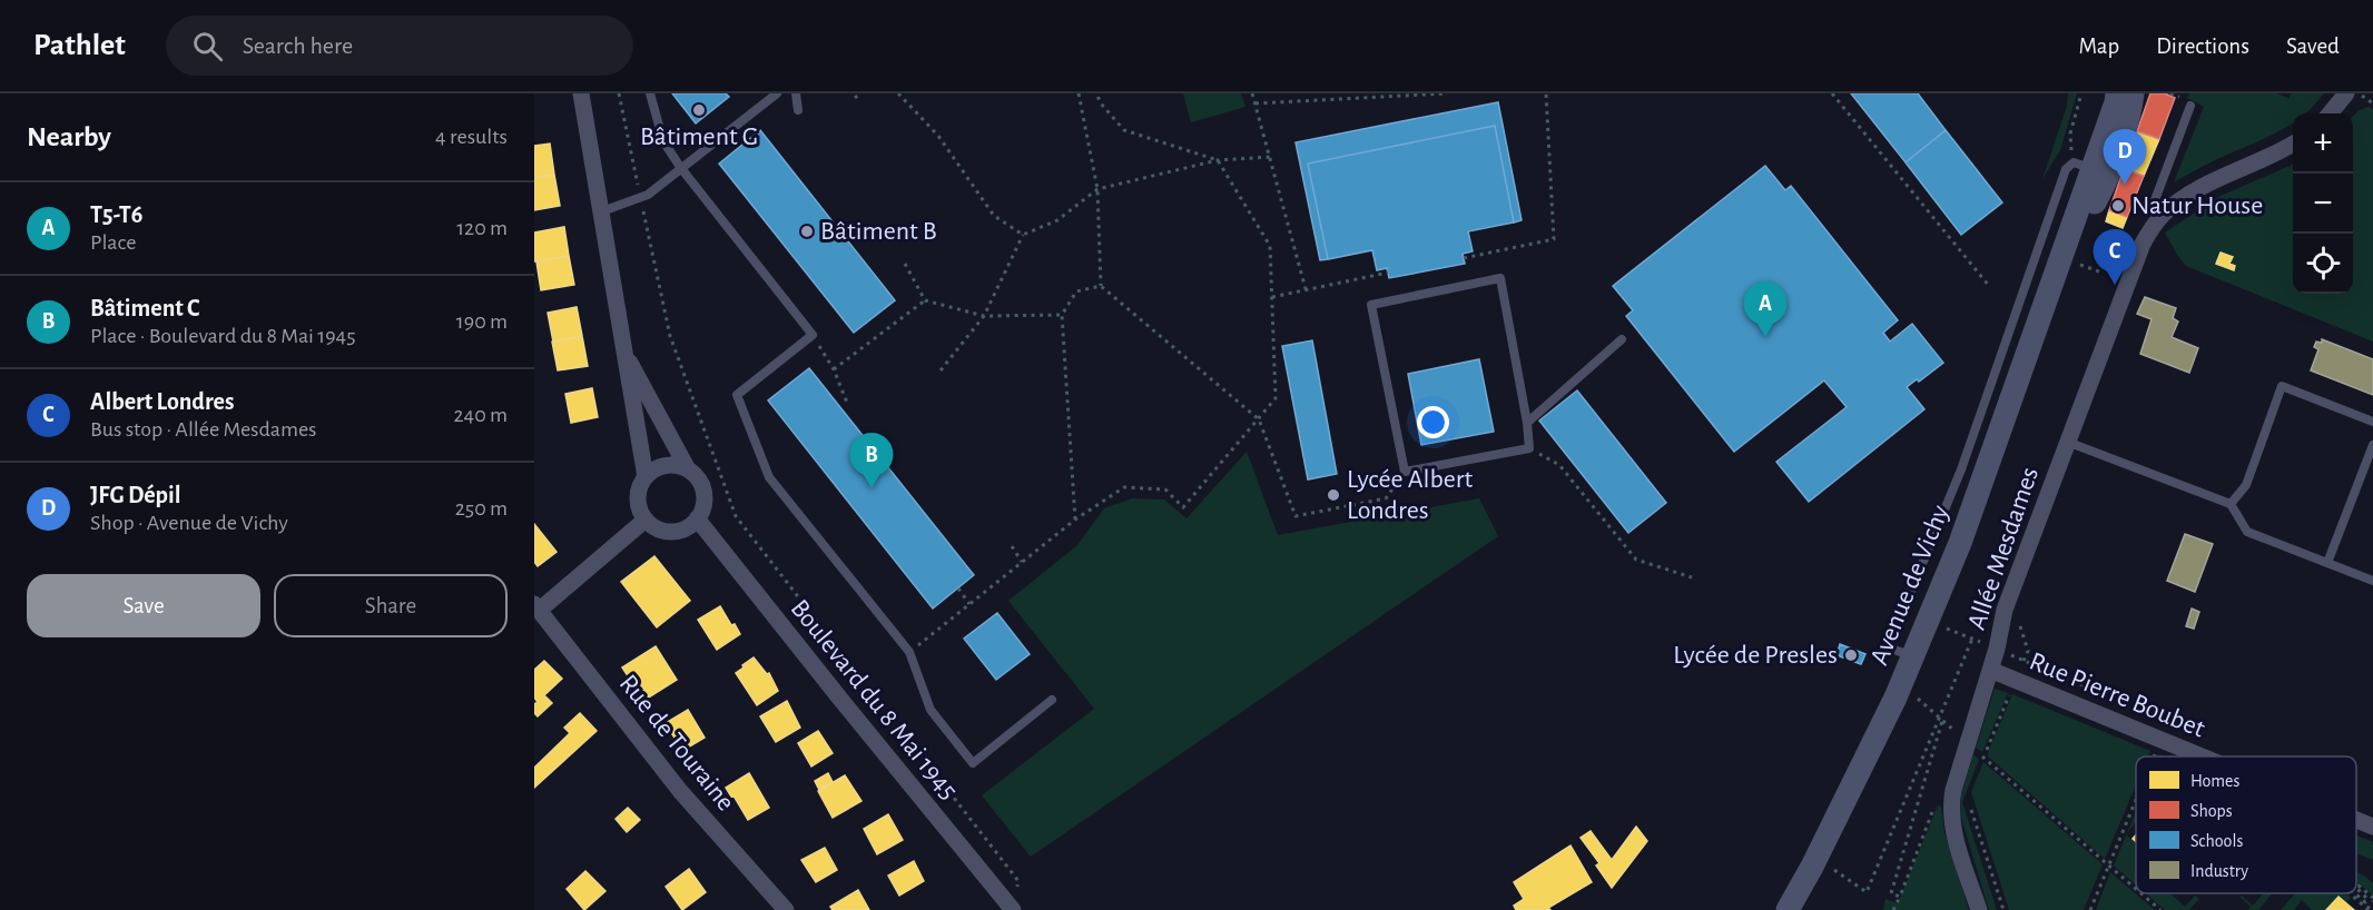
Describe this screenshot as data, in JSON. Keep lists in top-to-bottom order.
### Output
{
  "streets": {
    "main road": ["Avenue de Vichy"],
    "street": [
      "Allée Mesdames",
      "Rue Pierre Boubet",
      "Boulevard du 8 Mai 1945",
      "Rue de Touraine"
    ]
  },
  "crossings": [
    ["Allée Mesdames", "Rue Pierre Boubet"]
  ],
  "places": [
    "Bâtiment G",
    "Natur House",
    "Bâtiment B",
    "Lycée Albert Londres",
    "Lycée de Presles"
  ],
  "legend": [
    "Homes",
    "Shops",
    "Schools",
    "Industry"
  ],
  "page": {
    "header": "Pathlet",
    "search": "Search here",
    "nav": ["Map", "Directions", "Saved"],
    "heading": ["Nearby", "4 results"],
    "map_buttons": ["+", "−"],
    "pins": [
      "D",
      "C",
      "A",
      "B"
    ],
    "list": [
      {
        "mark": "A",
        "name": "T5-T6",
        "note": "Place",
        "value": "120 m"
      },
      {
        "mark": "B",
        "name": "Bâtiment C",
        "note": "Place · Boulevard du 8 Mai 1945",
        "value": "190 m"
      },
      {
        "mark": "C",
        "name": "Albert Londres",
        "note": "Bus stop · Allée Mesdames",
        "value": "240 m"
      },
      {
        "mark": "D",
        "name": "JFG Dépil",
        "note": "Shop · Avenue de Vichy",
        "value": "250 m"
      }
    ],
    "buttons": ["Save", "Share"]
  }
}
